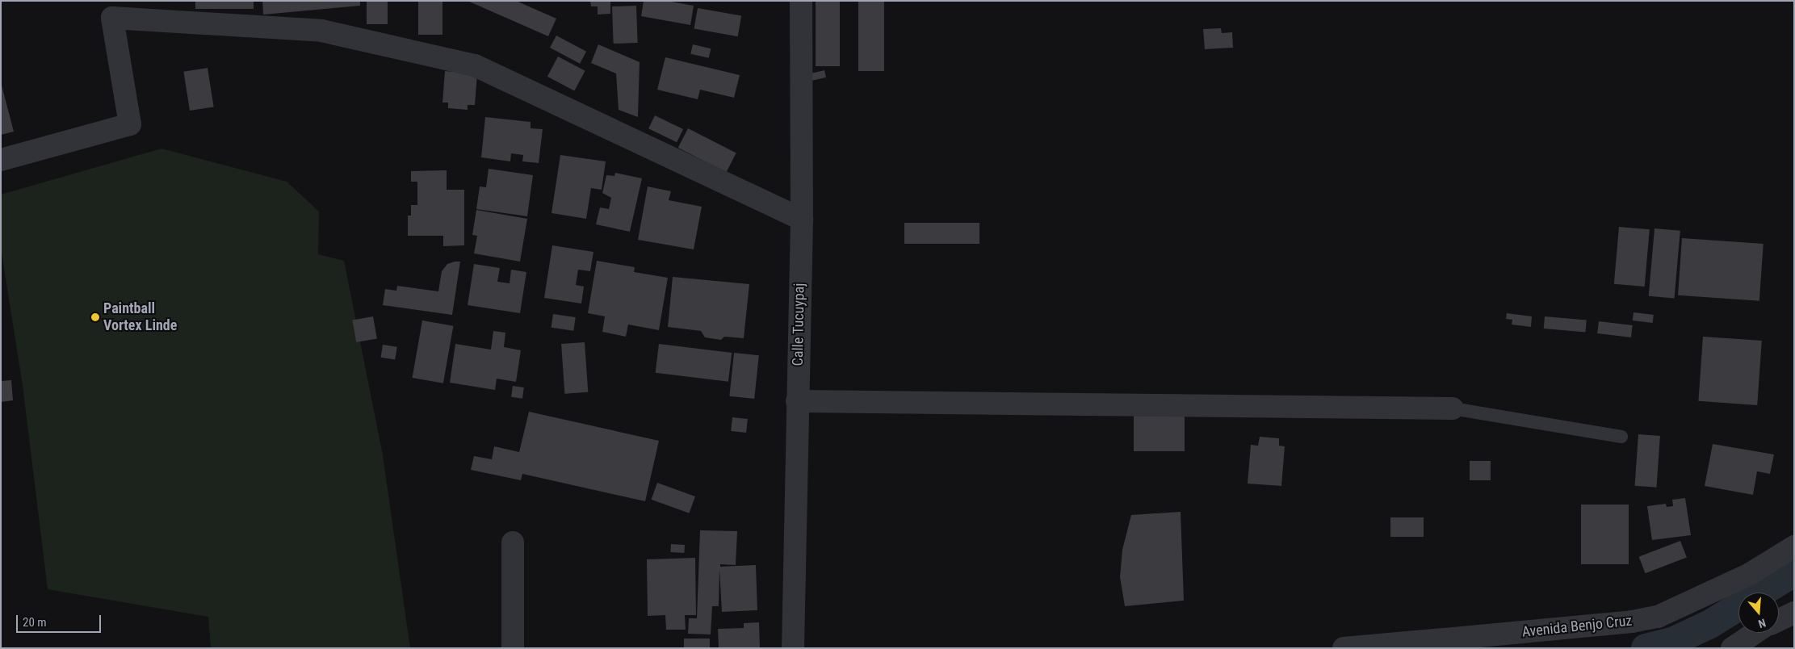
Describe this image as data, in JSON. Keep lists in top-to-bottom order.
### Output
{
  "streets": {
    "street": ["Calle Tucuypaj", "Avenida Benjo Cruz"]
  },
  "places": ["Paintball Vortex Linde"],
  "scale_bar": "20 m",
  "north": "bottom"
}
